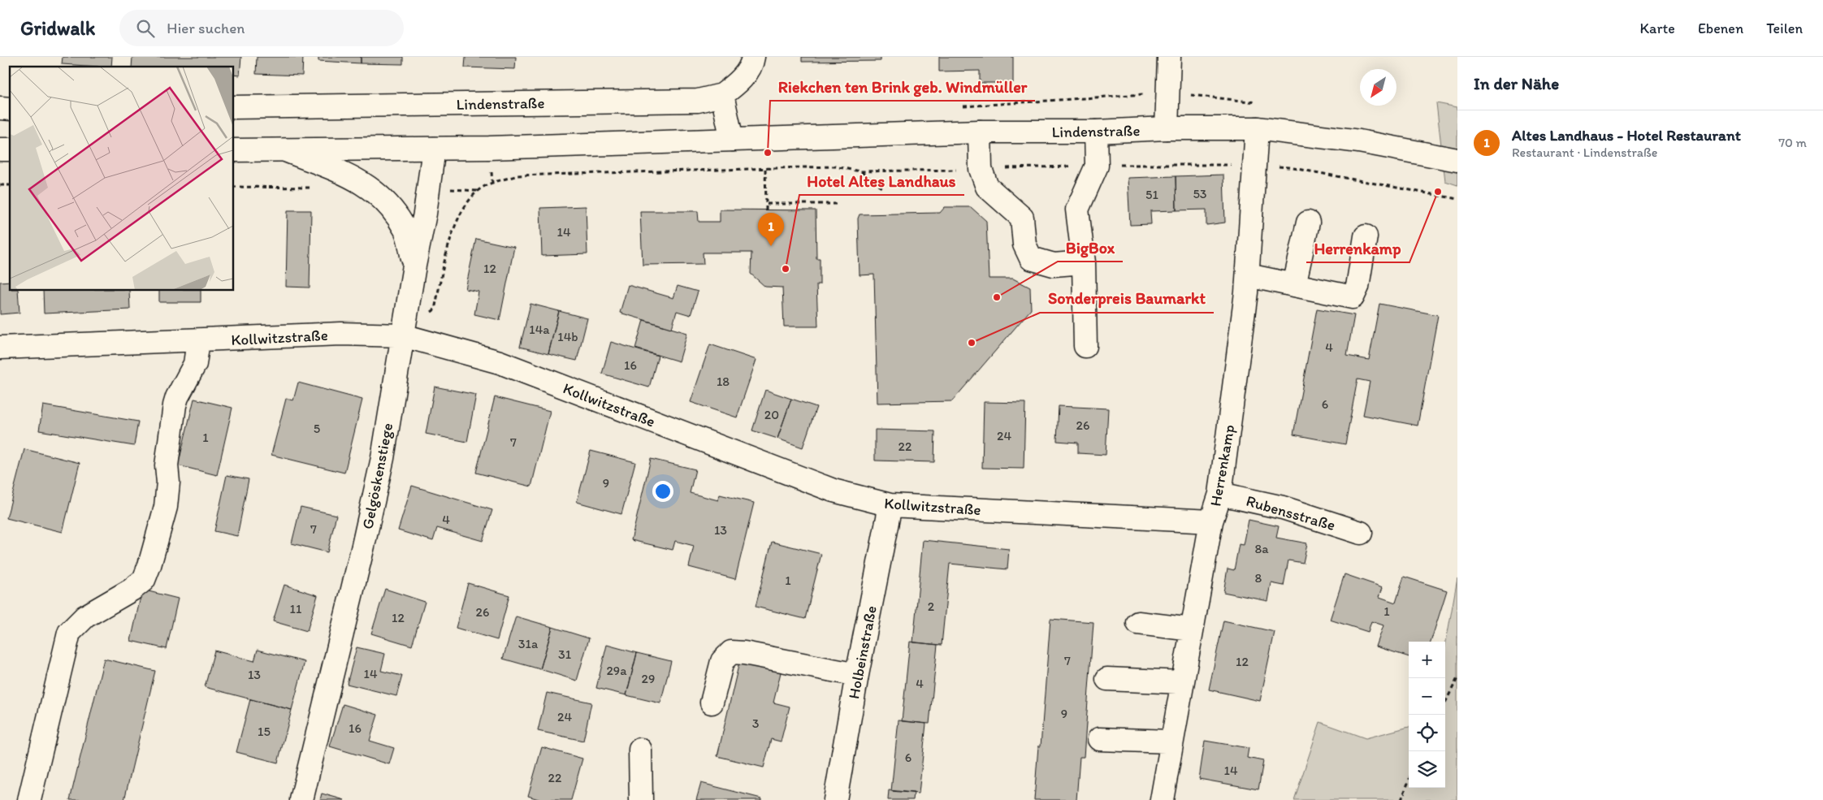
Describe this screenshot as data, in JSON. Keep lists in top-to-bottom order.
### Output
{
  "streets": {
    "street": [
      "Lindenstraße",
      "Kollwitzstraße",
      "Herrenkamp",
      "Gelgöskenstiege",
      "Rubensstraße",
      "Holbeinstraße"
    ]
  },
  "crossings": [
    ["Lindenstraße", "Herrenkamp"],
    ["Lindenstraße", "Gelgöskenstiege"],
    ["Kollwitzstraße", "Herrenkamp"],
    ["Kollwitzstraße", "Gelgöskenstiege"],
    ["Kollwitzstraße", "Holbeinstraße"],
    ["Herrenkamp", "Rubensstraße"]
  ],
  "places": [
    "Riekchen ten Brink geb. Windmüller",
    "Herrenkamp",
    "Hotel Altes Landhaus",
    "BigBox",
    "Sonderpreis Baumarkt"
  ],
  "house_numbers": [
    "53",
    "51",
    "14",
    "12",
    "14a",
    "14b",
    "4",
    "16",
    "18",
    "6",
    "20",
    "26",
    "5",
    "24",
    "1",
    "7",
    "22",
    "9",
    "4",
    "7",
    "13",
    "8a",
    "8",
    "1",
    "2",
    "11",
    "1",
    "26",
    "12",
    "31a",
    "31",
    "7",
    "12",
    "29a",
    "14",
    "13",
    "29",
    "4",
    "9",
    "24",
    "3",
    "16",
    "15",
    "6",
    "14",
    "22"
  ],
  "north": "bottom left",
  "page": {
    "header": "Gridwalk",
    "search": "Hier suchen",
    "nav": ["Karte", "Ebenen", "Teilen"],
    "heading": "In der Nähe",
    "list": [
      {
        "mark": "1",
        "name": "Altes Landhaus - Hotel Restaurant",
        "note": "Restaurant · Lindenstraße",
        "value": "70 m"
      }
    ],
    "pins": "1",
    "map_buttons": ["+", "−"]
  }
}
